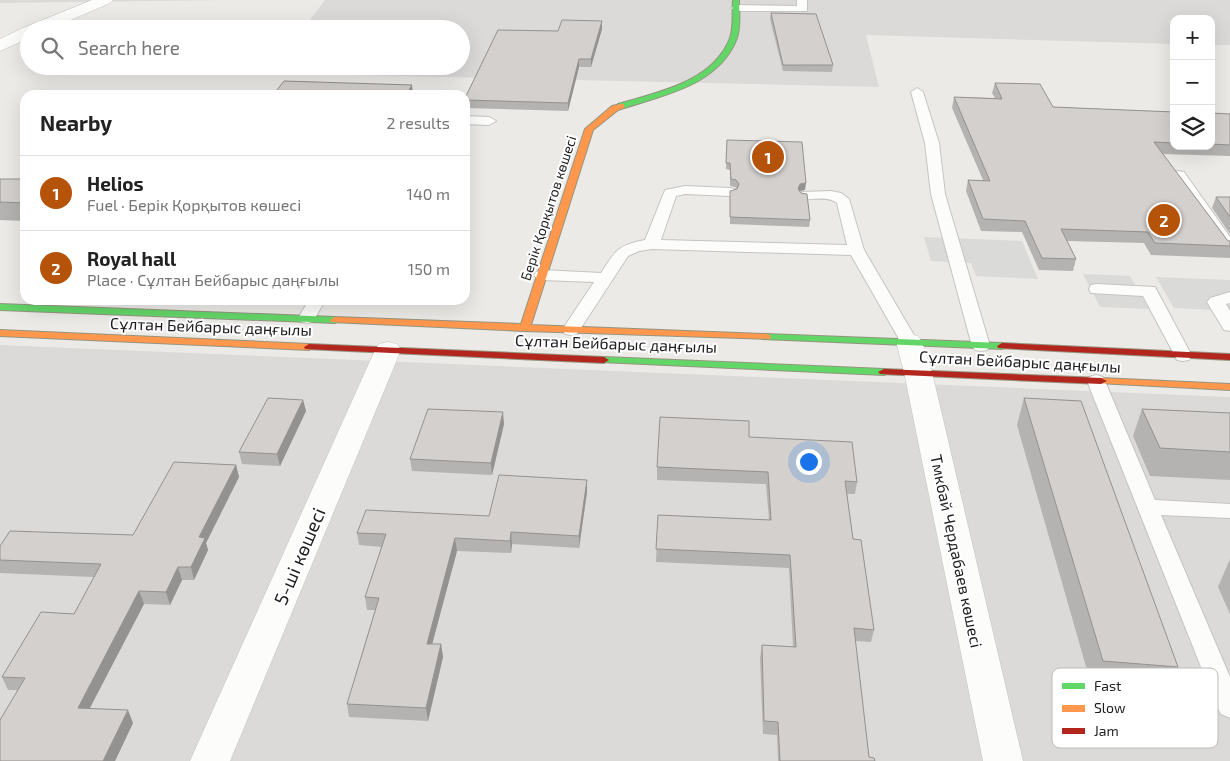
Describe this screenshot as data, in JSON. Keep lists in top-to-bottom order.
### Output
{
  "streets": {
    "main road": ["Берік Қорқытов көшесі", "Сұлтан Бейбарыс даңғылы"],
    "street": ["Тмкбай Чердабаев көшесі", "5-ші көшесі"]
  },
  "crossings": [
    ["Берік Қорқытов көшесі", "Сұлтан Бейбарыс даңғылы"],
    ["Сұлтан Бейбарыс даңғылы", "Тмкбай Чердабаев көшесі"],
    ["Сұлтан Бейбарыс даңғылы", "5-ші көшесі"]
  ],
  "legend": ["Fast", "Slow", "Jam"],
  "page": {
    "map_buttons": ["+", "−"],
    "search": "Search here",
    "heading": ["Nearby", "2 results"],
    "pins": ["1", "2"],
    "list": [
      {
        "mark": "1",
        "name": "Helios",
        "note": "Fuel · Берік Қорқытов көшесі",
        "value": "140 m"
      },
      {
        "mark": "2",
        "name": "Royal hall",
        "note": "Place · Сұлтан Бейбарыс даңғылы",
        "value": "150 m"
      }
    ]
  }
}
